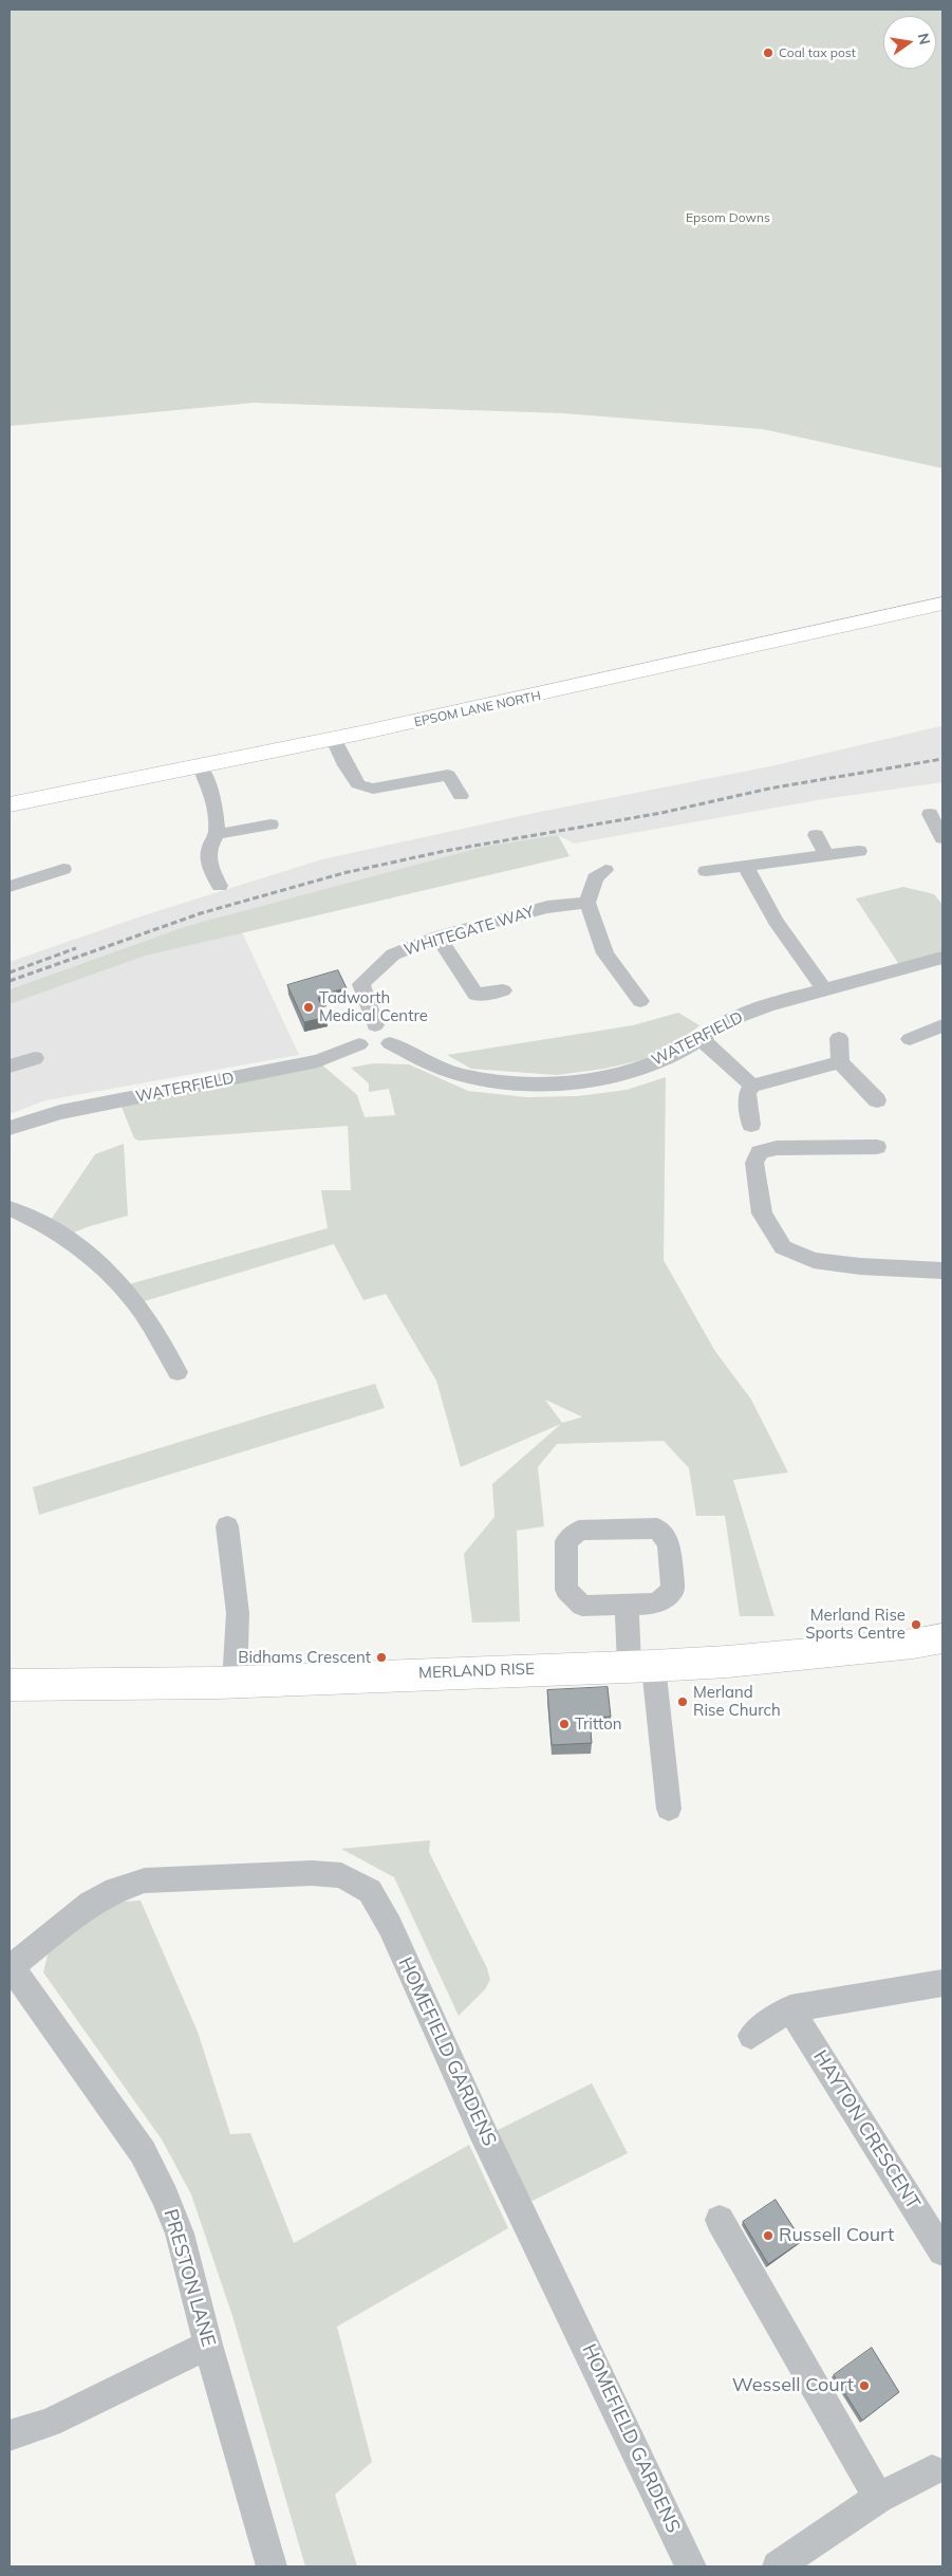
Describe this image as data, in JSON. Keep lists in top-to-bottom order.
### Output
{
  "streets": {
    "main road": ["EPSOM LANE NORTH", "MERLAND RISE"],
    "street": [
      "WHITEGATE WAY",
      "WATERFIELD",
      "HOMEFIELD GARDENS",
      "HAYTON CRESCENT",
      "PRESTON LANE"
    ]
  },
  "crossings": [
    ["WHITEGATE WAY", "WATERFIELD"],
    ["HOMEFIELD GARDENS", "PRESTON LANE"]
  ],
  "parks": ["Epsom Downs"],
  "places": [
    "Coal tax post",
    "Tadworth Medical Centre",
    "Merland Rise Sports Centre",
    "Bidhams Crescent",
    "Merland Rise Church",
    "Tritton",
    "Russell Court",
    "Wessell Court"
  ],
  "north": "right"
}
